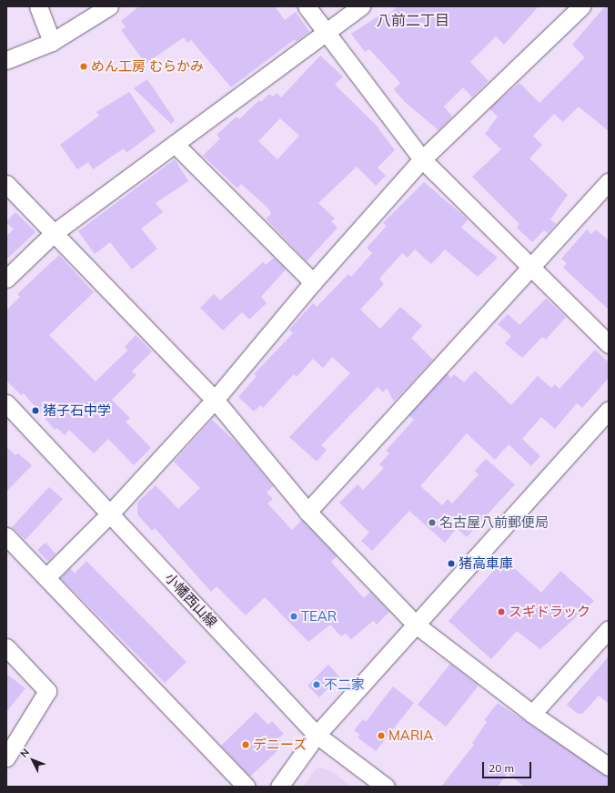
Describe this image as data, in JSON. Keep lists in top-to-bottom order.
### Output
{
  "streets": {
    "street": ["小幡西山線"]
  },
  "districts": ["八前二丁目"],
  "places": [
    "めん工房 むらかみ",
    "猪子石中学",
    "名古屋八前郵便局",
    "猪高車庫",
    "スギドラック",
    "TEAR",
    "不二家",
    "MARIA",
    "デニーズ"
  ],
  "scale_bar": "20 m",
  "north": "top left"
}
